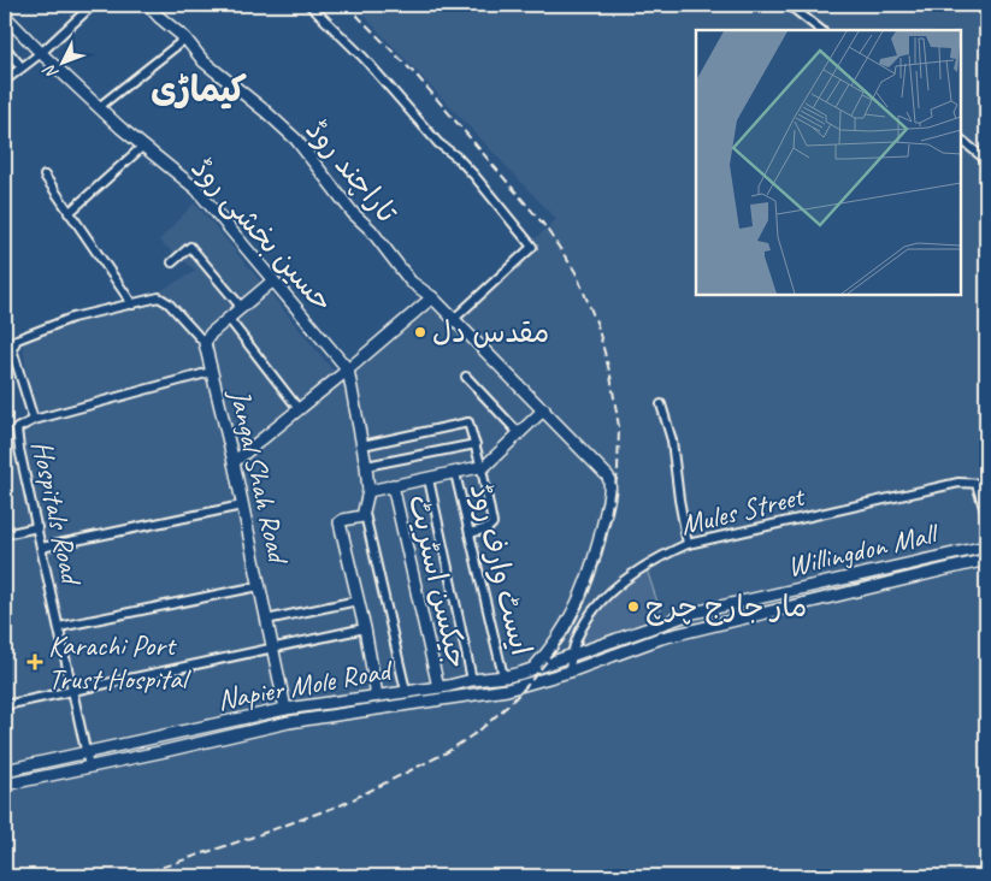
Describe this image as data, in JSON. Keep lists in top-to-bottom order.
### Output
{
  "streets": {
    "street": [
      "تاراچند روڈ",
      "حسین بخشی روڈ",
      "Jangal Shah Road",
      "Mules Street",
      "Hospitals Road",
      "Willingdon Mall",
      "ایسٹ وارف روڈ",
      "جیکسن اسٹریٹ",
      "Napier Mole Road"
    ]
  },
  "crossings": [
    ["تاراچند روڈ", "Napier Mole Road"],
    ["Jangal Shah Road", "Hospitals Road"],
    ["Jangal Shah Road", "Napier Mole Road"],
    ["Mules Street", "Willingdon Mall"],
    ["Mules Street", "Napier Mole Road"],
    ["Hospitals Road", "Napier Mole Road"],
    ["Willingdon Mall", "Napier Mole Road"],
    ["ایسٹ وارف روڈ", "Napier Mole Road"],
    ["جیکسن اسٹریٹ", "Napier Mole Road"]
  ],
  "districts": ["کیماڑی"],
  "places": {
    "other": ["مقدس دل", "مار جارج چرچ"],
    "health": ["Karachi Port Trust Hospital"]
  },
  "north": "bottom left"
}
